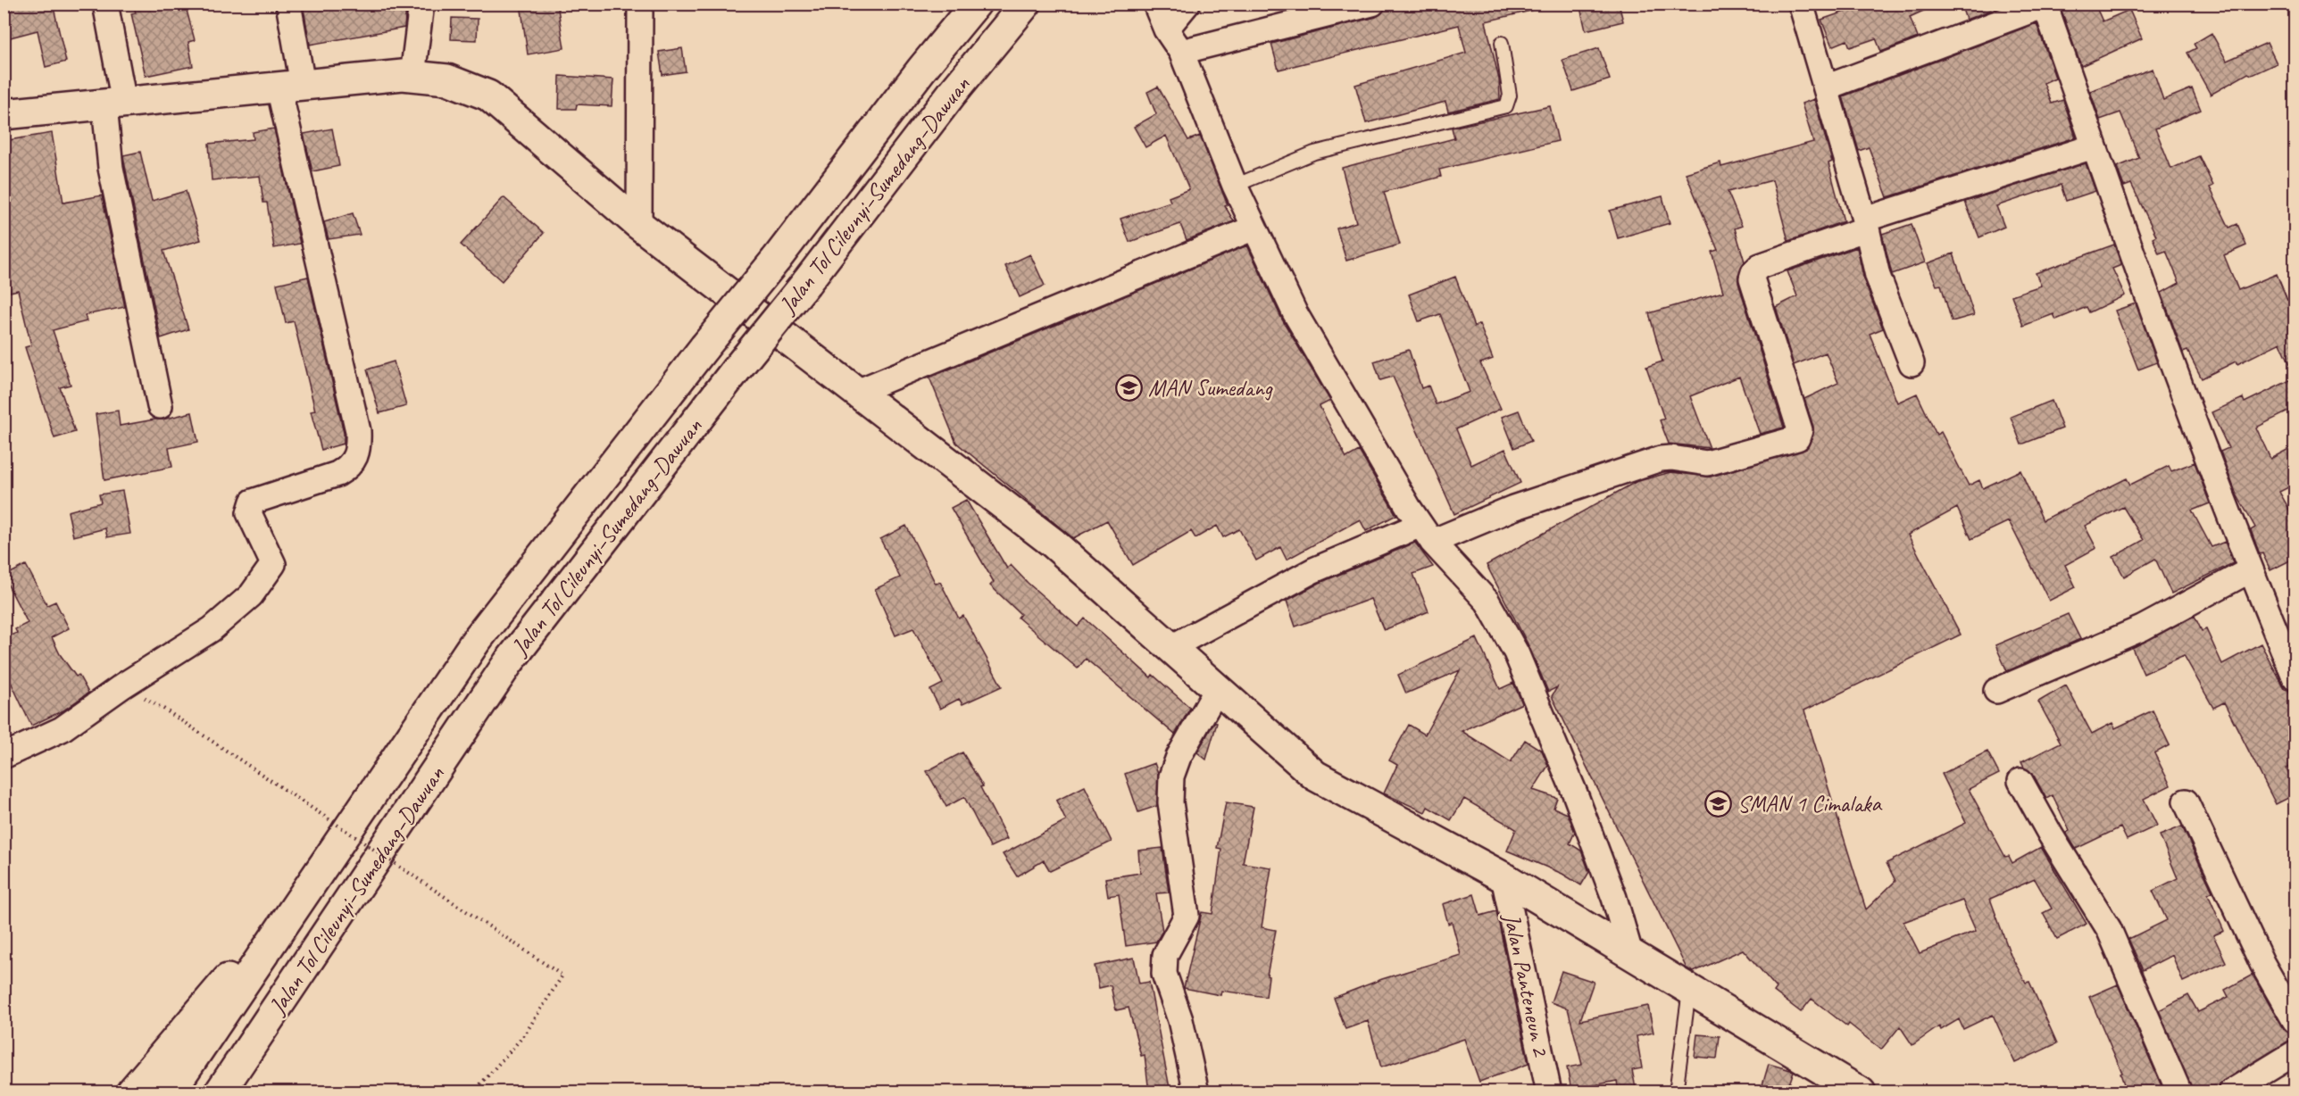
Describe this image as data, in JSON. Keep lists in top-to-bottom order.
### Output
{
  "streets": {
    "main road": ["Jalan Tol Cileunyi–Sumedang–Dawuan"],
    "street": ["Jalan Panteneun 2"]
  },
  "places": {
    "school or university": ["MAN Sumedang", "SMAN 1 Cimalaka"]
  }
}
